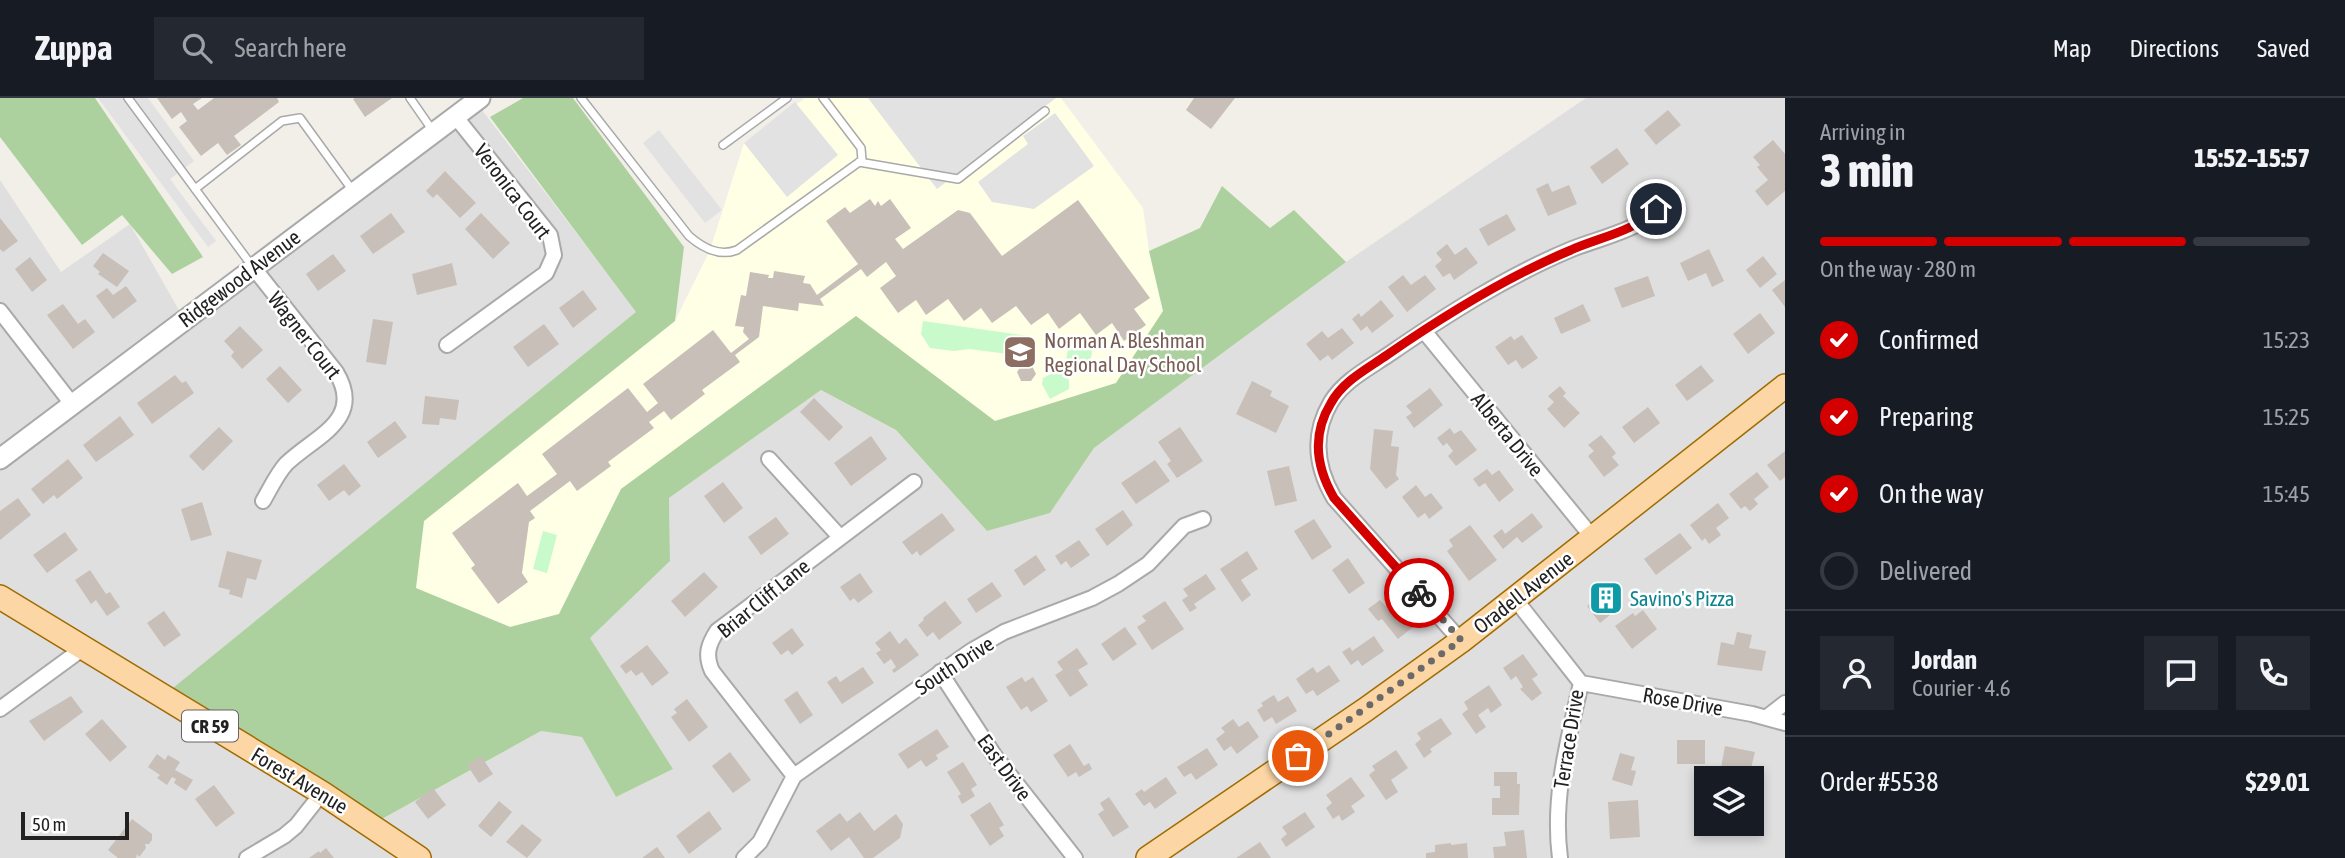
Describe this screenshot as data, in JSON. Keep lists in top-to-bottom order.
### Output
{
  "streets": {
    "main road": ["Oradell Avenue", "CR 59", "Forest Avenue"],
    "street": [
      "Veronica Court",
      "Ridgewood Avenue",
      "Wagner Court",
      "Alberta Drive",
      "Briar Cliff Lane",
      "South Drive",
      "Rose Drive",
      "Terrace Drive",
      "East Drive"
    ]
  },
  "crossings": [
    ["Veronica Court", "Ridgewood Avenue"],
    ["Ridgewood Avenue", "Wagner Court"],
    ["Alberta Drive", "Oradell Avenue"],
    ["Oradell Avenue", "Terrace Drive"],
    ["Briar Cliff Lane", "South Drive"],
    ["South Drive", "East Drive"],
    ["Rose Drive", "Terrace Drive"]
  ],
  "places": {
    "school or university": ["Norman A. Bleshman Regional Day School"],
    "building": ["Savino's Pizza"]
  },
  "scale_bar": "50 m",
  "page": {
    "header": "Zuppa",
    "search": "Search here",
    "nav": ["Map", "Directions", "Saved"],
    "heading": ["3 min", "Arriving in", "15:52–15:57"],
    "panel": [
      "Jordan",
      "Courier · 4.6",
      "Order #5538",
      "$29.01"
    ],
    "bar": "On the way · 280 m",
    "list": [
      ["Confirmed", "15:23"],
      ["Preparing", "15:25"],
      ["On the way", "15:45"],
      "Delivered"
    ],
    "scale": "50 m"
  }
}
